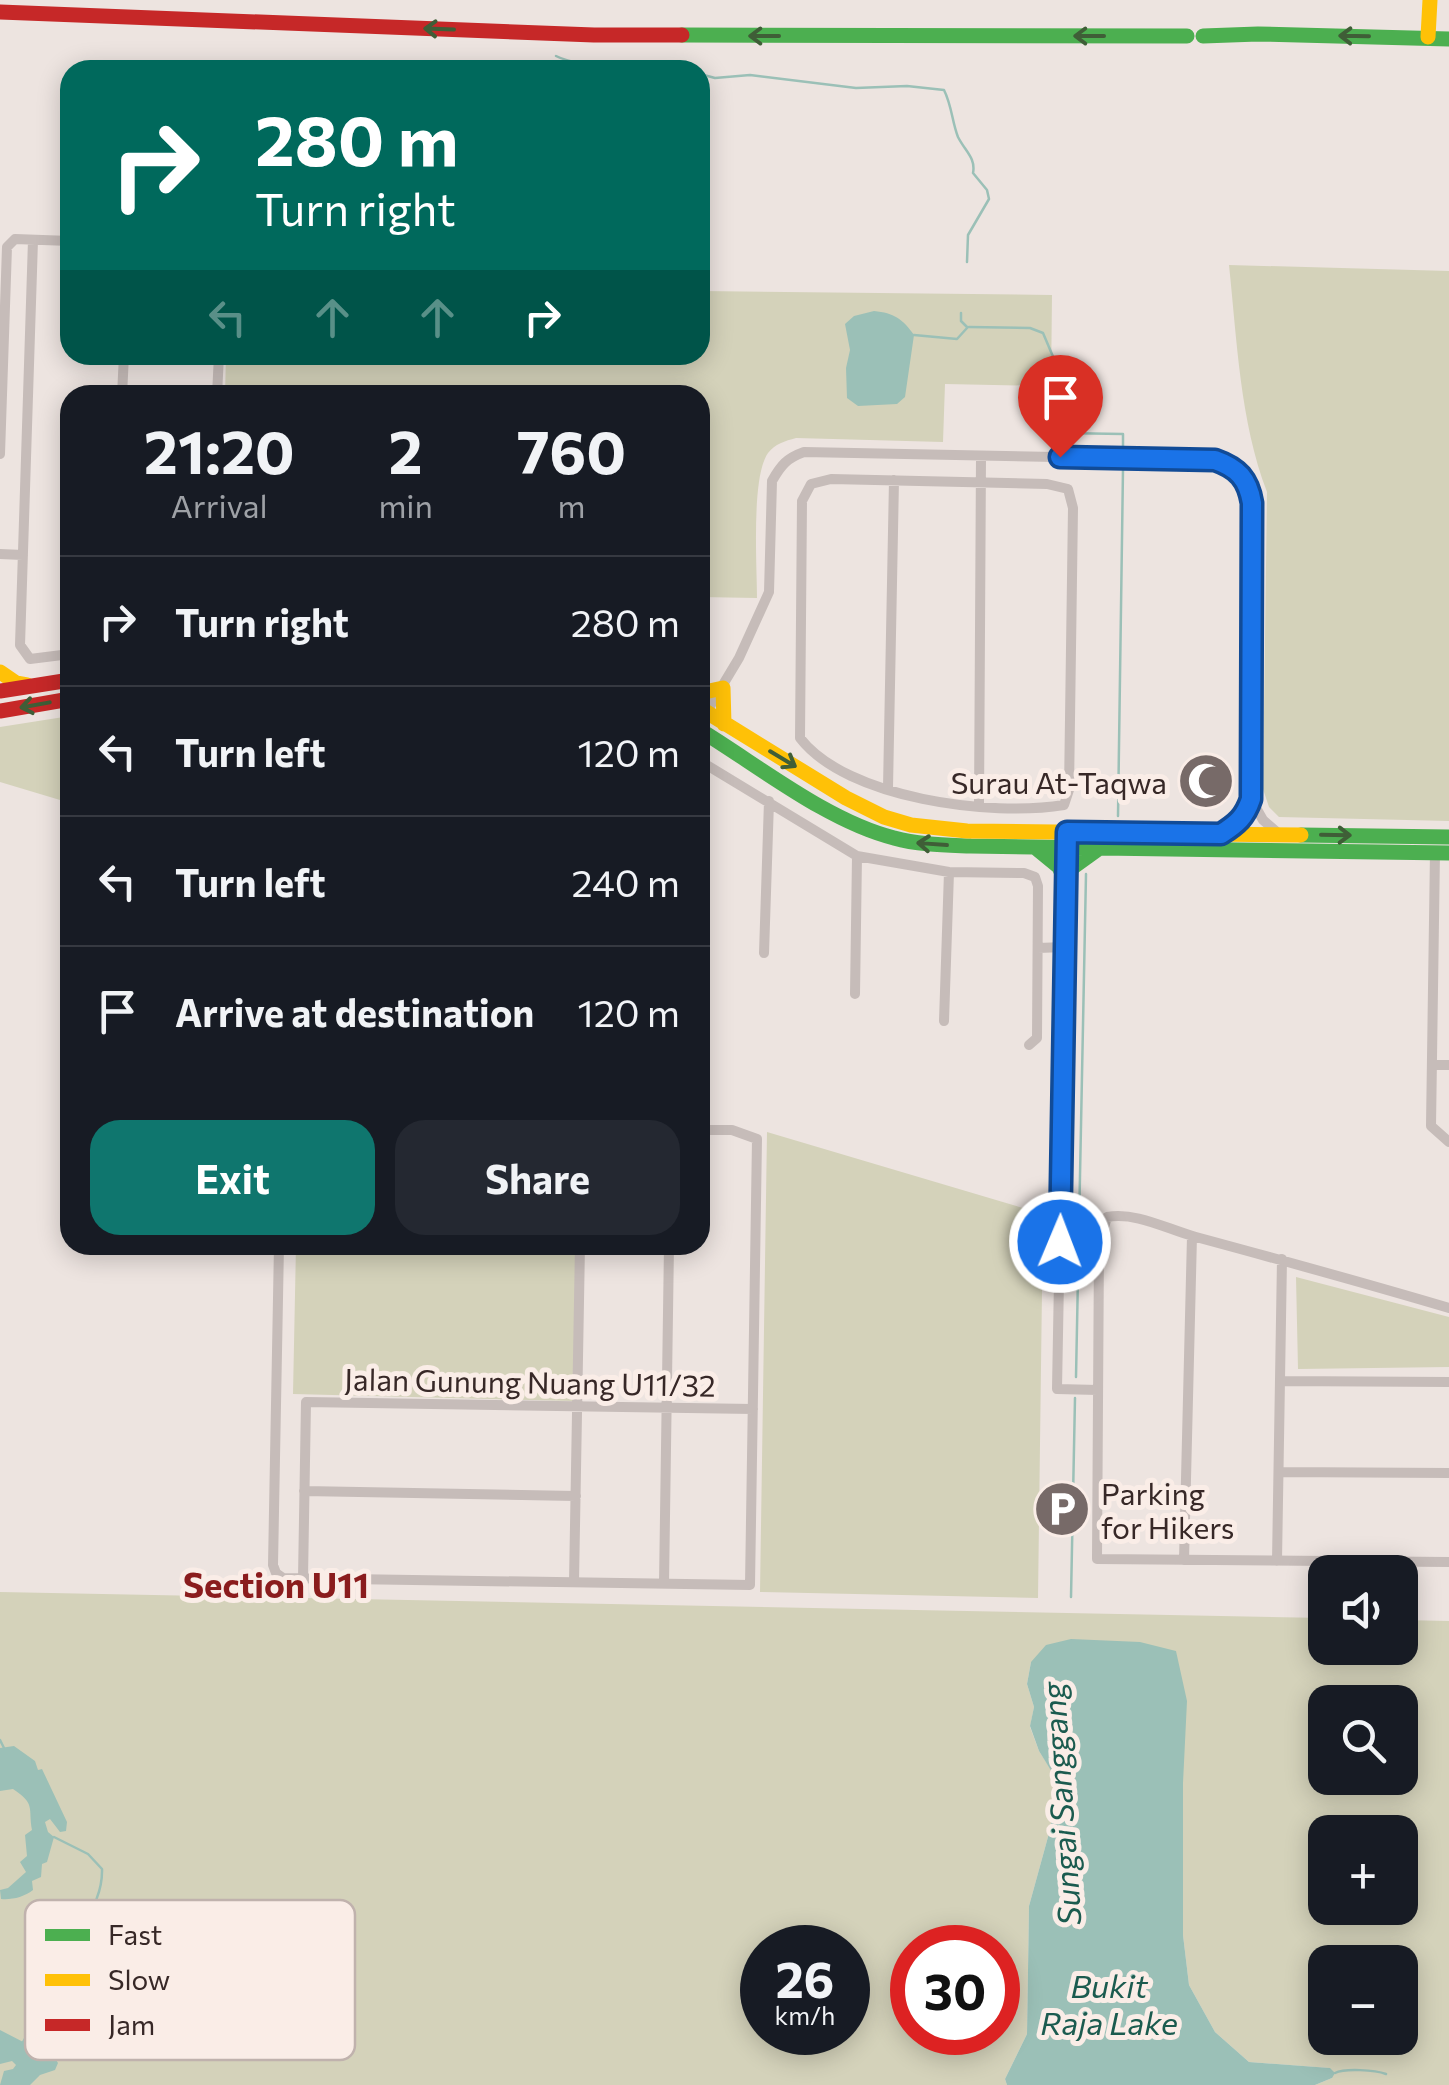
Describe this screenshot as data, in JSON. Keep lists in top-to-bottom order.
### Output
{
  "streets": {
    "street": ["Jalan Gunung Nuang U11/32"]
  },
  "districts": ["Section U11"],
  "water": ["Sungai Sanggang", "Bukit Raja Lake"],
  "places": {
    "mosque": ["Surau At-Taqwa"],
    "parking": ["Parking for Hikers"]
  },
  "legend": ["Fast", "Slow", "Jam"],
  "page": {
    "turn": ["280 m", "Turn right"],
    "eta": [
      "21:20",
      "Arrival",
      "2",
      "min",
      "760",
      "m"
    ],
    "list": [
      {
        "name": "Turn right",
        "value": "280 m"
      },
      {
        "name": "Turn left",
        "value": "120 m"
      },
      {
        "name": "Turn left",
        "value": "240 m"
      },
      {
        "name": "Arrive at destination",
        "value": "120 m"
      }
    ],
    "buttons": ["Exit", "Share"],
    "map_buttons": ["+", "−"],
    "speed": "26 km/h",
    "limit": "30"
  }
}
